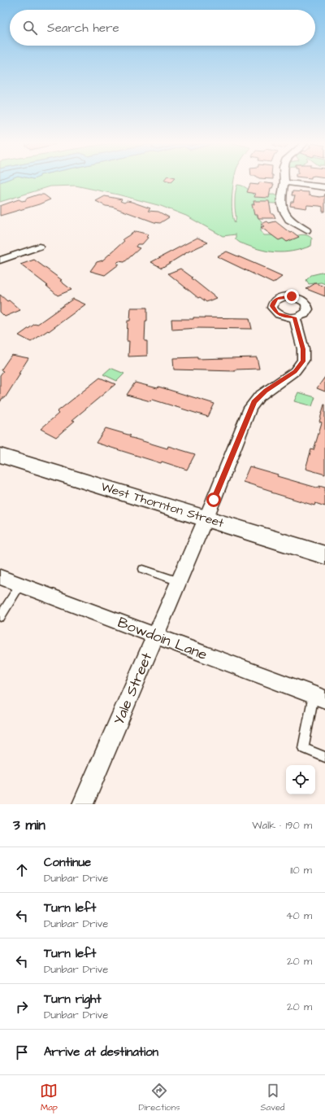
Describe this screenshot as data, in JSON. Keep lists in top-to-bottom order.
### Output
{
  "streets": {
    "main road": ["West Thornton Street"],
    "street": ["Bowdoin Lane", "Yale Street"]
  },
  "crossings": [
    ["West Thornton Street", "Yale Street"],
    ["Bowdoin Lane", "Yale Street"]
  ],
  "page": {
    "search": "Search here",
    "heading": ["3 min", "Walk · 190 m"],
    "list": [
      ["Continue", "Dunbar Drive", "110 m"],
      ["Turn left", "Dunbar Drive", "40 m"],
      ["Turn left", "Dunbar Drive", "20 m"],
      ["Turn right", "Dunbar Drive", "20 m"],
      "Arrive at destination"
    ],
    "nav": ["Map", "Directions", "Saved"]
  }
}
